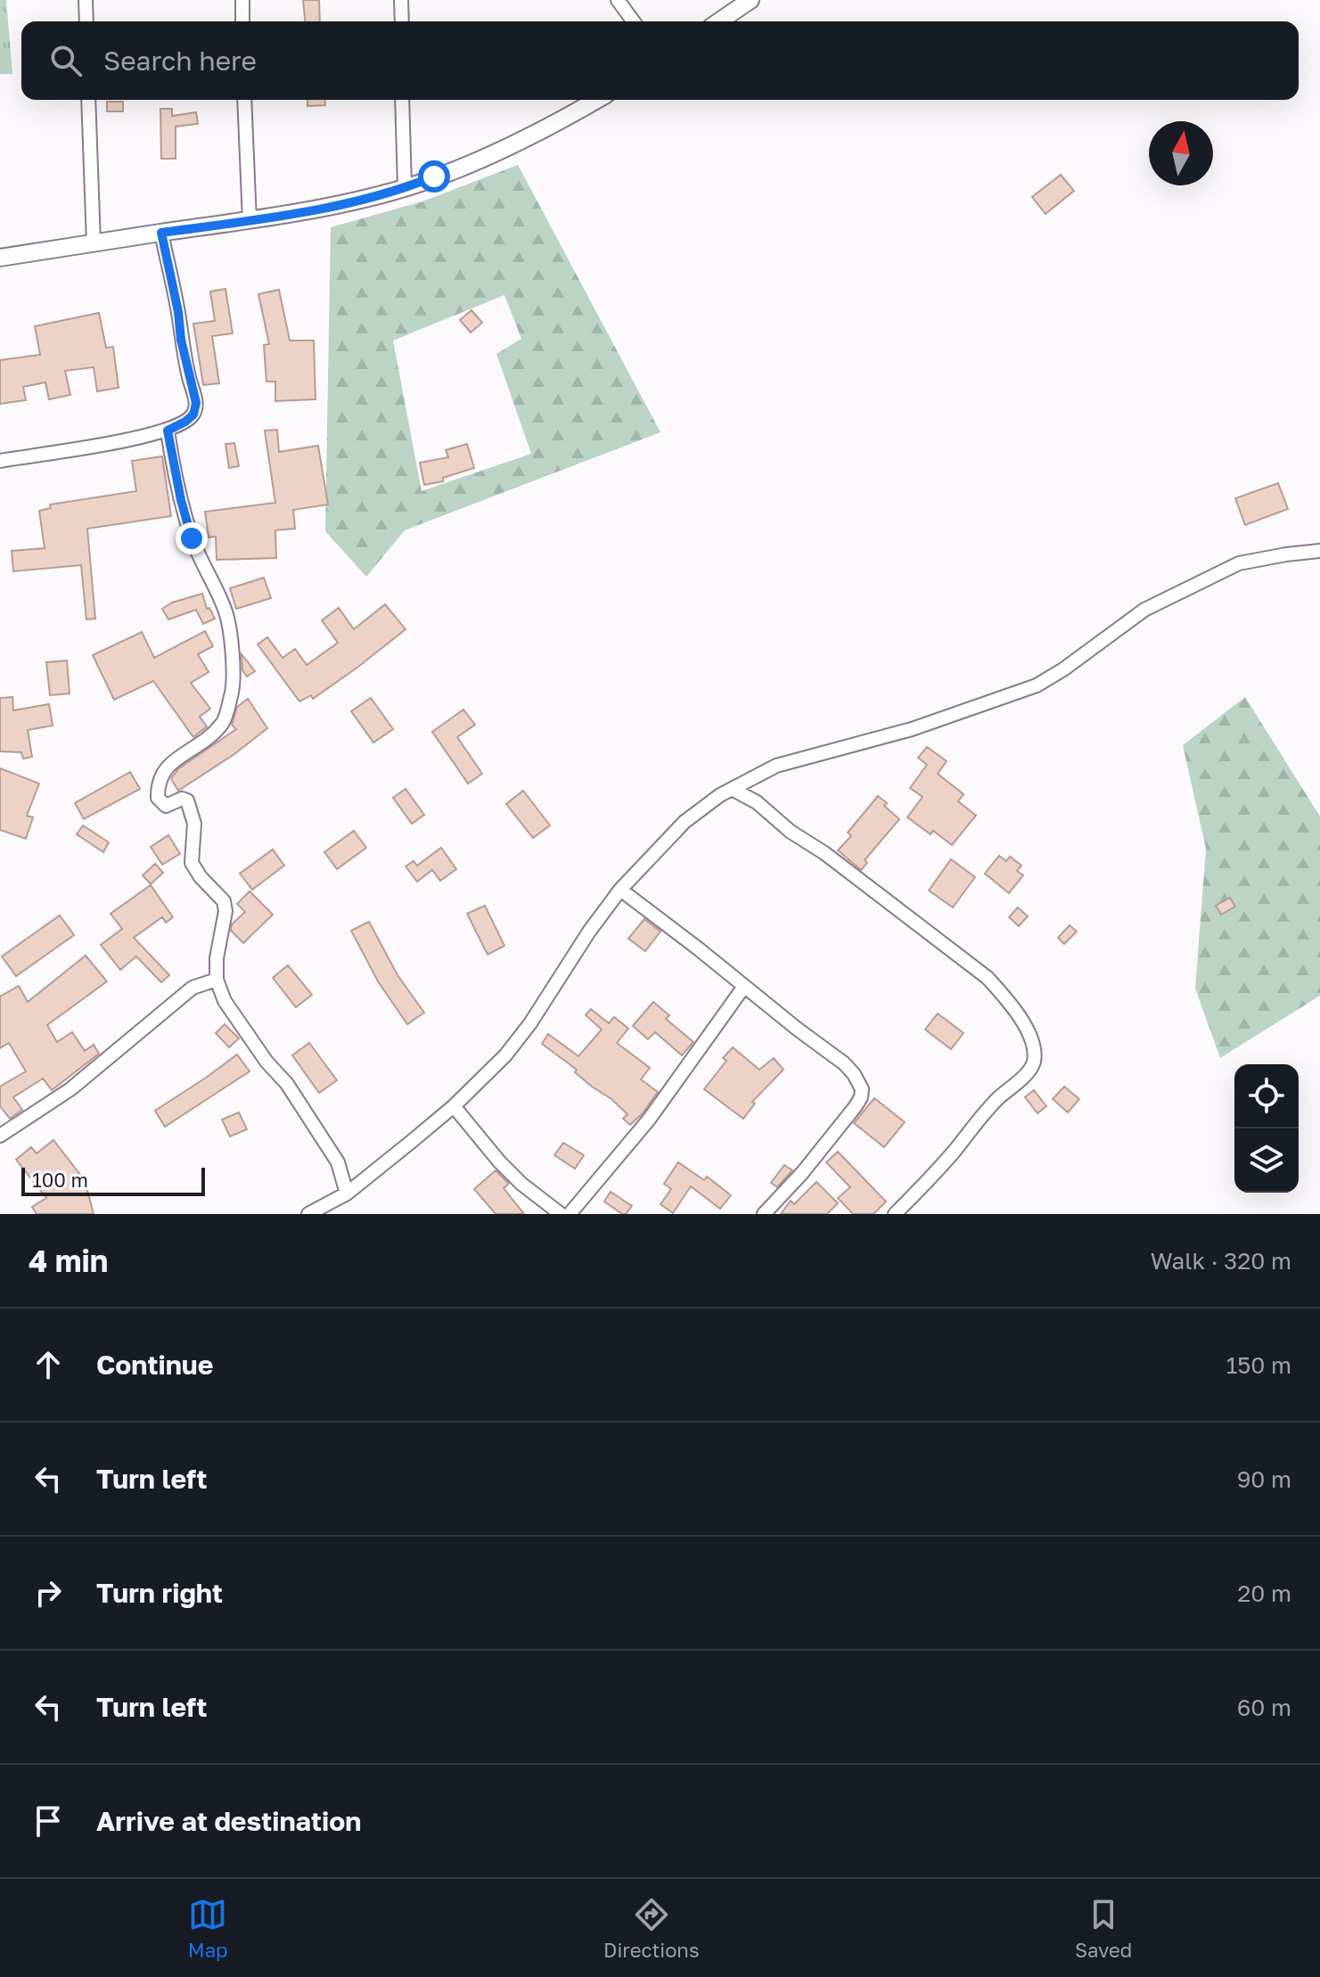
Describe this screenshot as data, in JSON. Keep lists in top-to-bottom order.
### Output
{
  "scale_bar": "100 m",
  "north": "top",
  "page": {
    "search": "Search here",
    "scale": "100 m",
    "heading": ["4 min", "Walk · 320 m"],
    "list": [
      ["Continue", "150 m"],
      ["Turn left", "90 m"],
      ["Turn right", "20 m"],
      ["Turn left", "60 m"],
      "Arrive at destination"
    ],
    "nav": ["Map", "Directions", "Saved"]
  }
}
